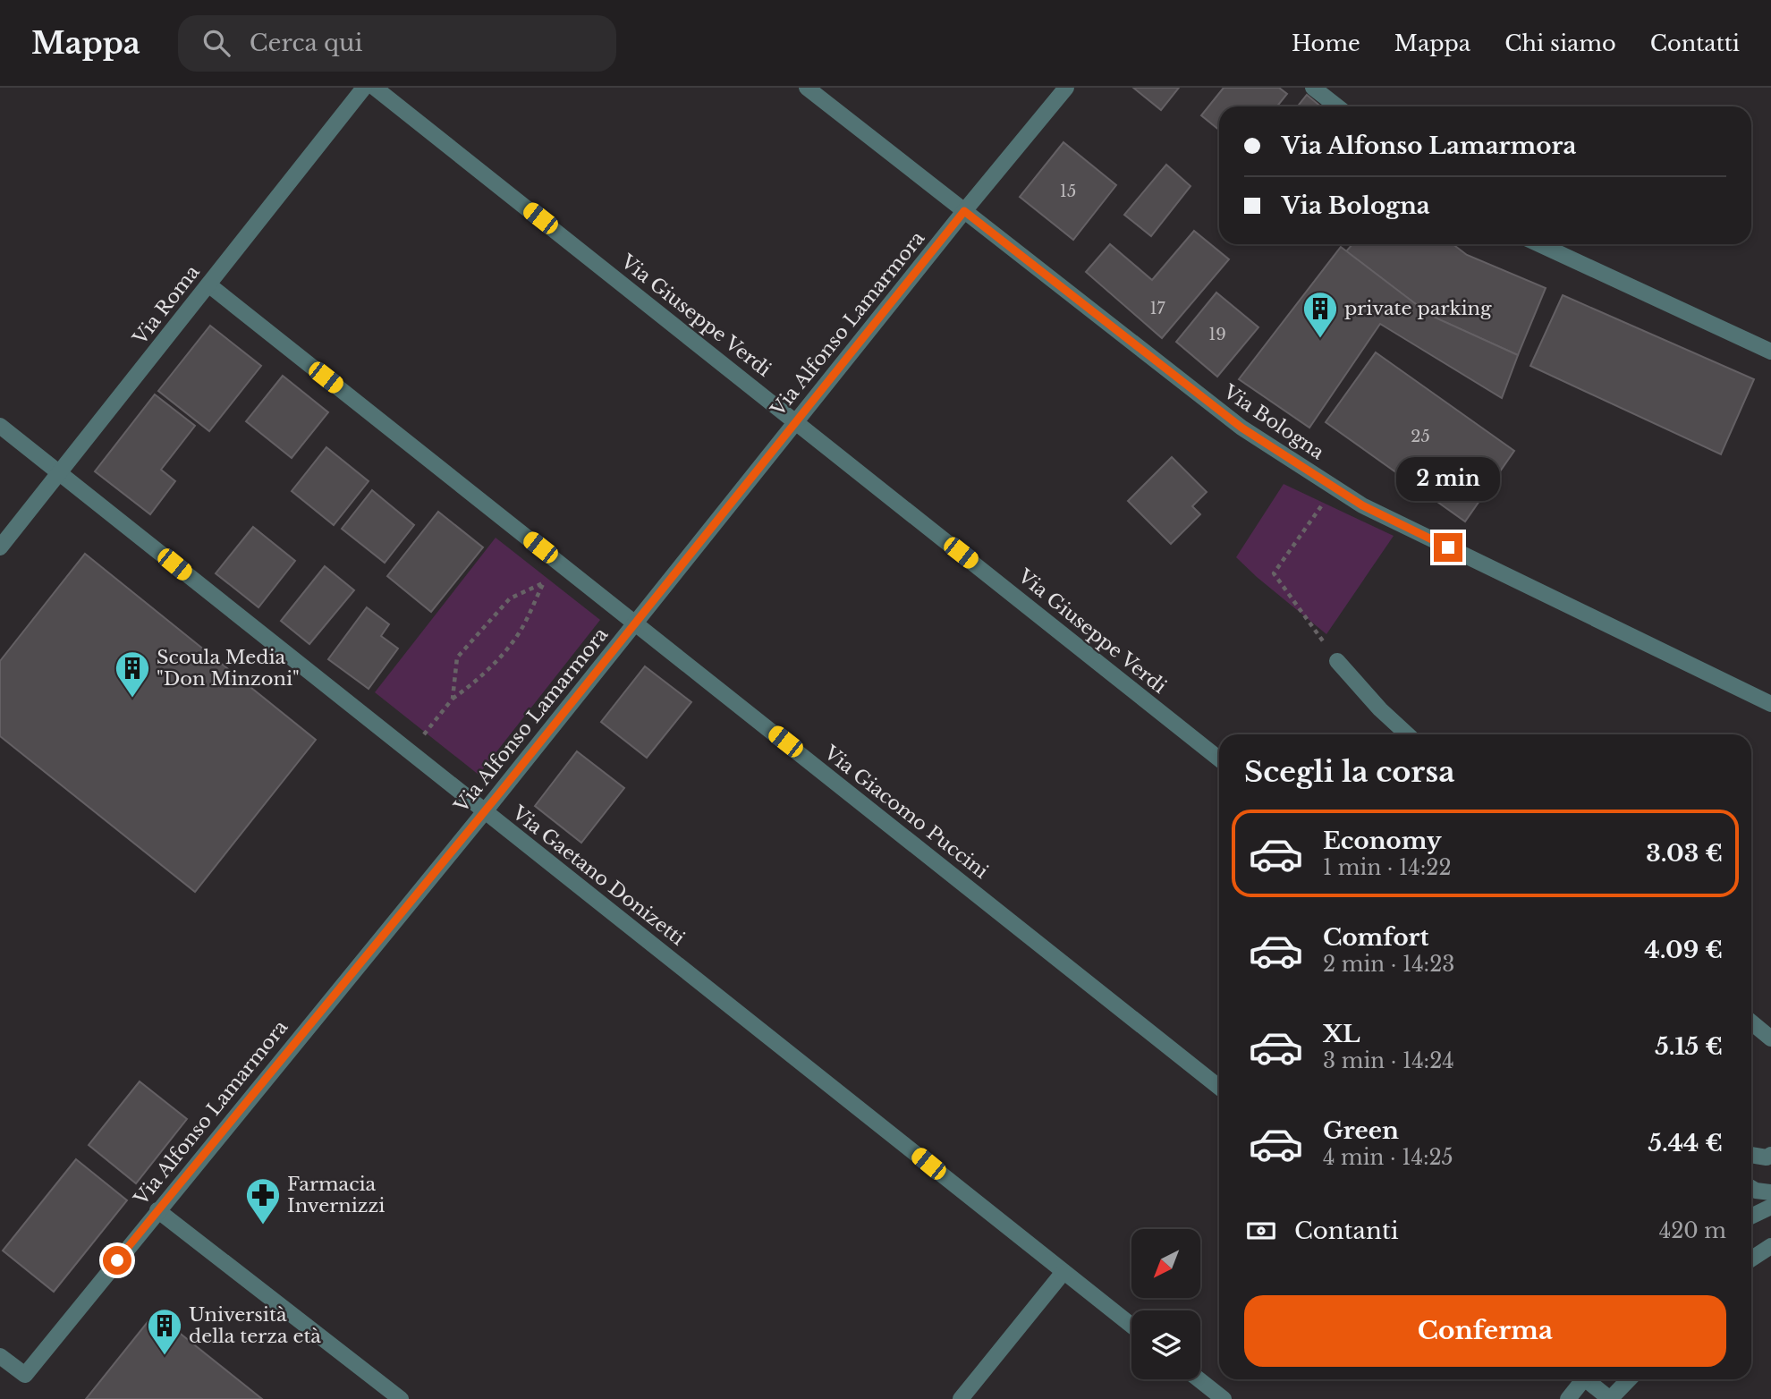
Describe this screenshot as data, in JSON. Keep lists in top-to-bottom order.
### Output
{
  "streets": {
    "street": [
      "Via Roma",
      "Via Giuseppe Verdi",
      "Via Alfonso Lamarmora",
      "Via Bologna",
      "Via Giacomo Puccini",
      "Via Gaetano Donizetti"
    ]
  },
  "crossings": [
    ["Via Roma", "Via Giacomo Puccini"],
    ["Via Roma", "Via Gaetano Donizetti"],
    ["Via Giuseppe Verdi", "Via Alfonso Lamarmora"],
    ["Via Alfonso Lamarmora", "Via Bologna"],
    ["Via Alfonso Lamarmora", "Via Giacomo Puccini"],
    ["Via Alfonso Lamarmora", "Via Gaetano Donizetti"]
  ],
  "places": {
    "building": ["private parking", "Scoula Media \"Don Minzoni\"", "Università della terza età"],
    "pharmacy": ["Farmacia Invernizzi"]
  },
  "house_numbers": [
    "15",
    "17",
    "19",
    "25"
  ],
  "north": "bottom left",
  "page": {
    "header": "Mappa",
    "search": "Cerca qui",
    "nav": [
      "Home",
      "Mappa",
      "Chi siamo",
      "Contatti"
    ],
    "banner": ["Via Alfonso Lamarmora", "Via Bologna"],
    "bubble": "2 min",
    "heading": "Scegli la corsa",
    "list": [
      {
        "name": "Economy",
        "note": "1 min · 14:22",
        "value": "3.03 €"
      },
      {
        "name": "Comfort",
        "note": "2 min · 14:23",
        "value": "4.09 €"
      },
      {
        "name": "XL",
        "note": "3 min · 14:24",
        "value": "5.15 €"
      },
      {
        "name": "Green",
        "note": "4 min · 14:25",
        "value": "5.44 €"
      }
    ],
    "pay": ["Contanti", "420 m"],
    "buttons": "Conferma"
  }
}
